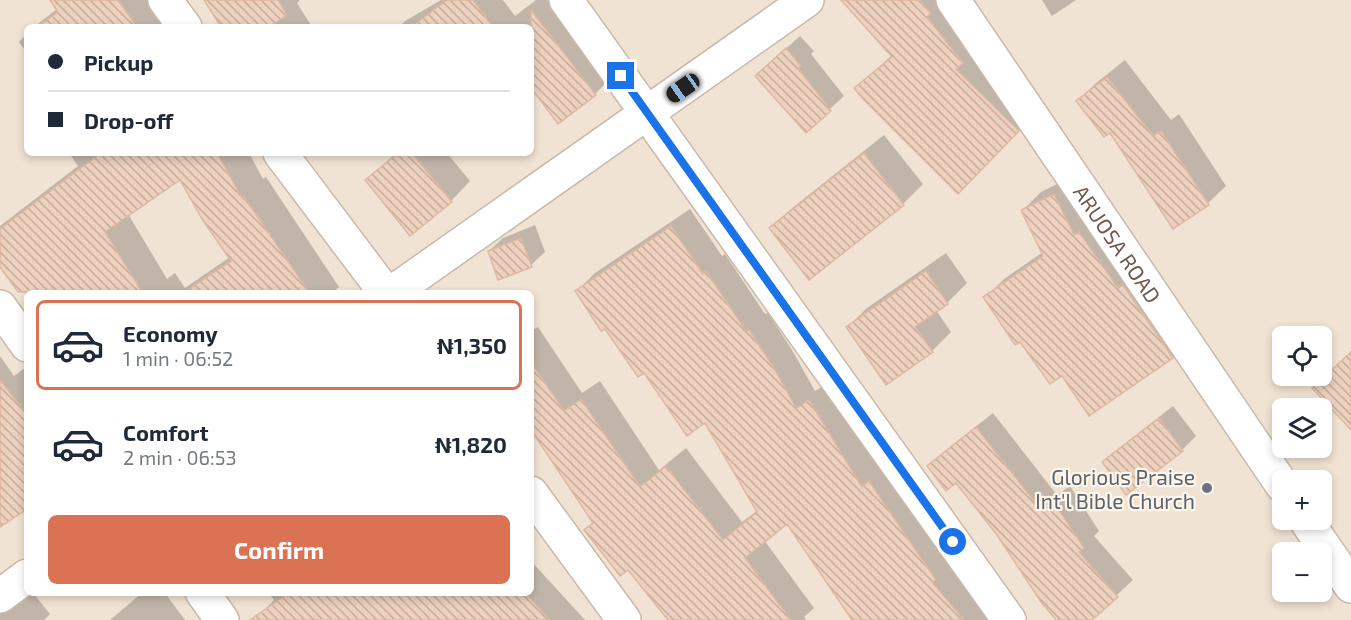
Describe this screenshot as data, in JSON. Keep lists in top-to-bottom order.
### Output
{
  "streets": {
    "street": ["ARUOSA ROAD"]
  },
  "places": ["Glorious Praise Int'l Bible Church"],
  "page": {
    "banner": ["Pickup", "Drop-off"],
    "list": [
      {
        "name": "Economy",
        "note": "1 min · 06:52",
        "value": "₦1,350"
      },
      {
        "name": "Comfort",
        "note": "2 min · 06:53",
        "value": "₦1,820"
      }
    ],
    "map_buttons": ["+", "−"],
    "buttons": "Confirm"
  }
}
